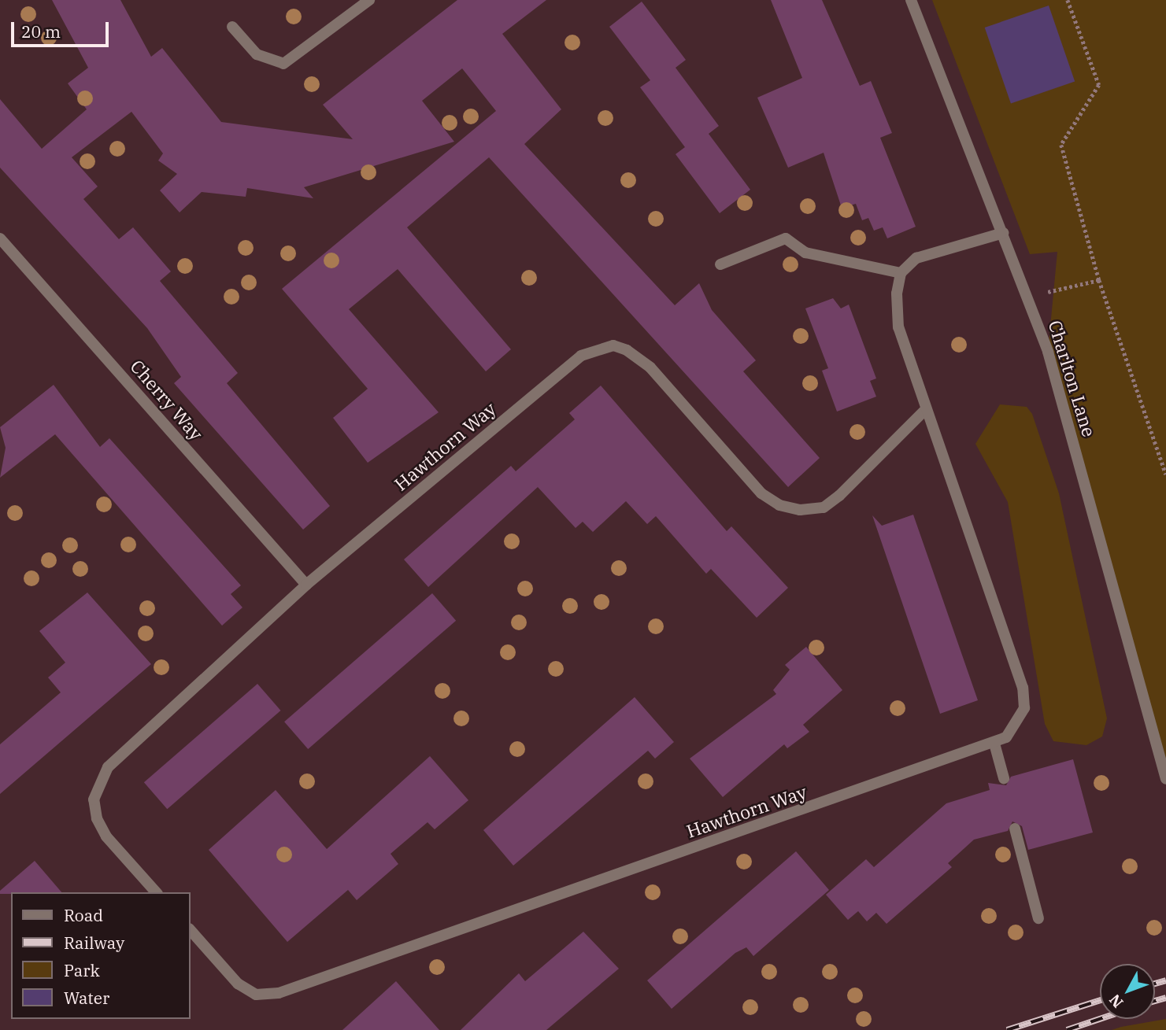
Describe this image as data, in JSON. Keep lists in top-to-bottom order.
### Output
{
  "streets": {
    "street": ["Charlton Lane", "Cherry Way", "Hawthorn Way"]
  },
  "crossings": [
    ["Cherry Way", "Hawthorn Way"]
  ],
  "legend": [
    "Road",
    "Railway",
    "Park",
    "Water"
  ],
  "scale_bar": "20 m",
  "north": "bottom left"
}
